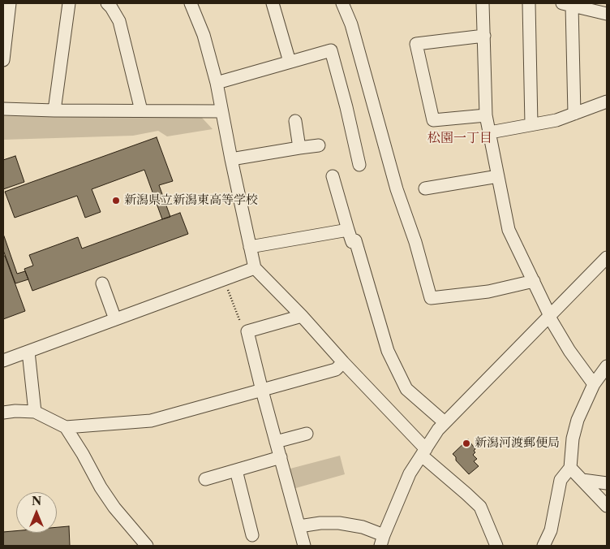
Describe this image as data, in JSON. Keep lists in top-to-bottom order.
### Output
{
  "districts": ["松園一丁目"],
  "places": ["新潟県立新潟東高等学校", "新潟河渡郵便局"],
  "north": "top"
}
